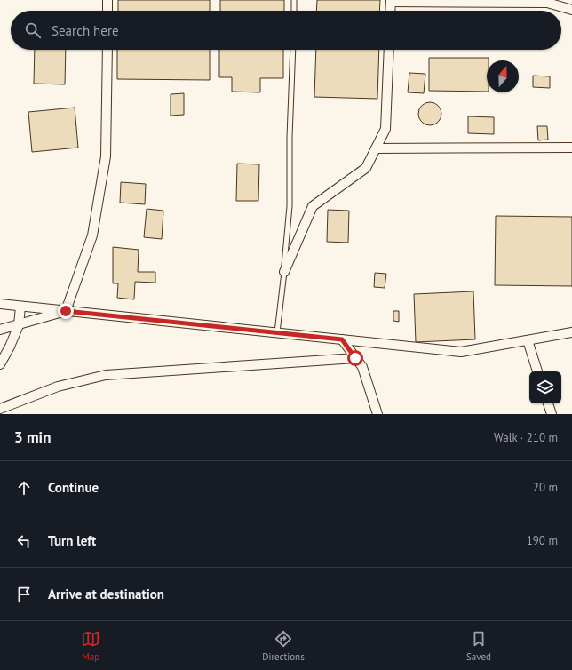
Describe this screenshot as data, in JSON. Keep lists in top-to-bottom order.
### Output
{
  "north": "top",
  "page": {
    "search": "Search here",
    "heading": ["3 min", "Walk · 210 m"],
    "list": [
      ["Continue", "20 m"],
      ["Turn left", "190 m"],
      "Arrive at destination"
    ],
    "nav": ["Map", "Directions", "Saved"]
  }
}
